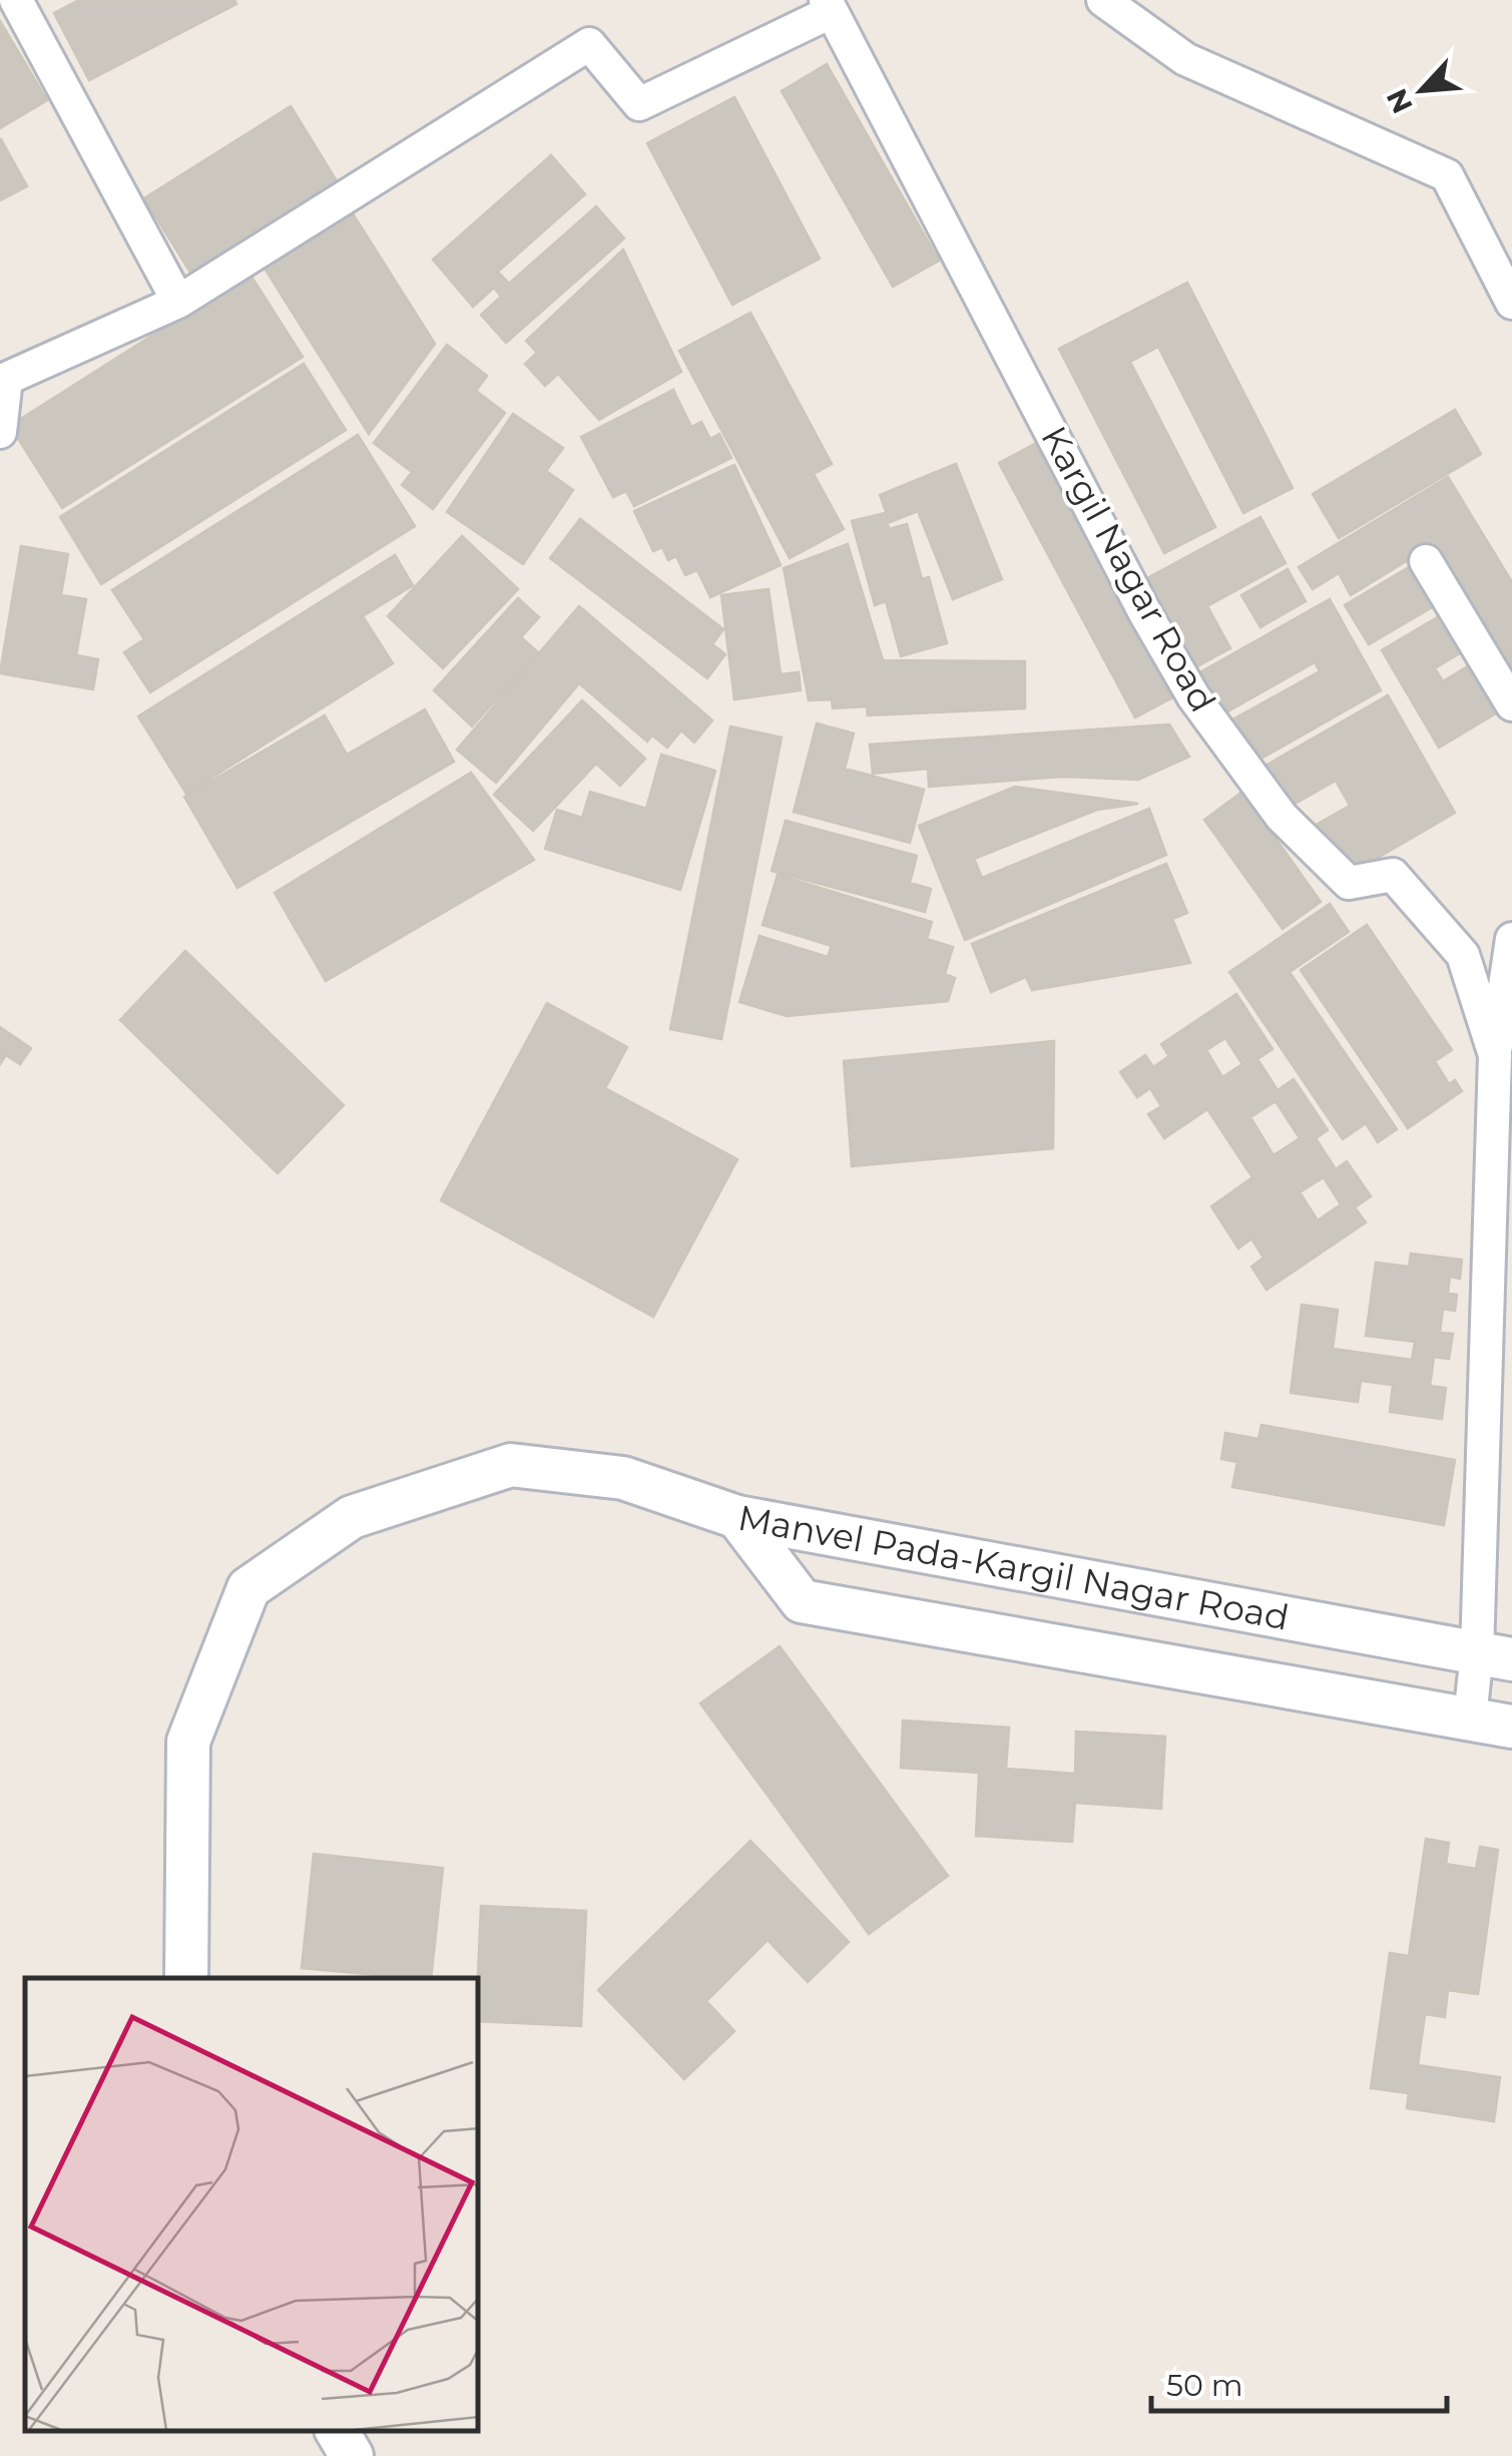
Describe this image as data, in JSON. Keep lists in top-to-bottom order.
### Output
{
  "streets": {
    "street": ["Kargil Nagar Road", "Manvel Pada-Kargil Nagar Road"]
  },
  "crossings": [
    ["Kargil Nagar Road", "Manvel Pada-Kargil Nagar Road"]
  ],
  "scale_bar": "50 m",
  "north": "bottom left"
}
